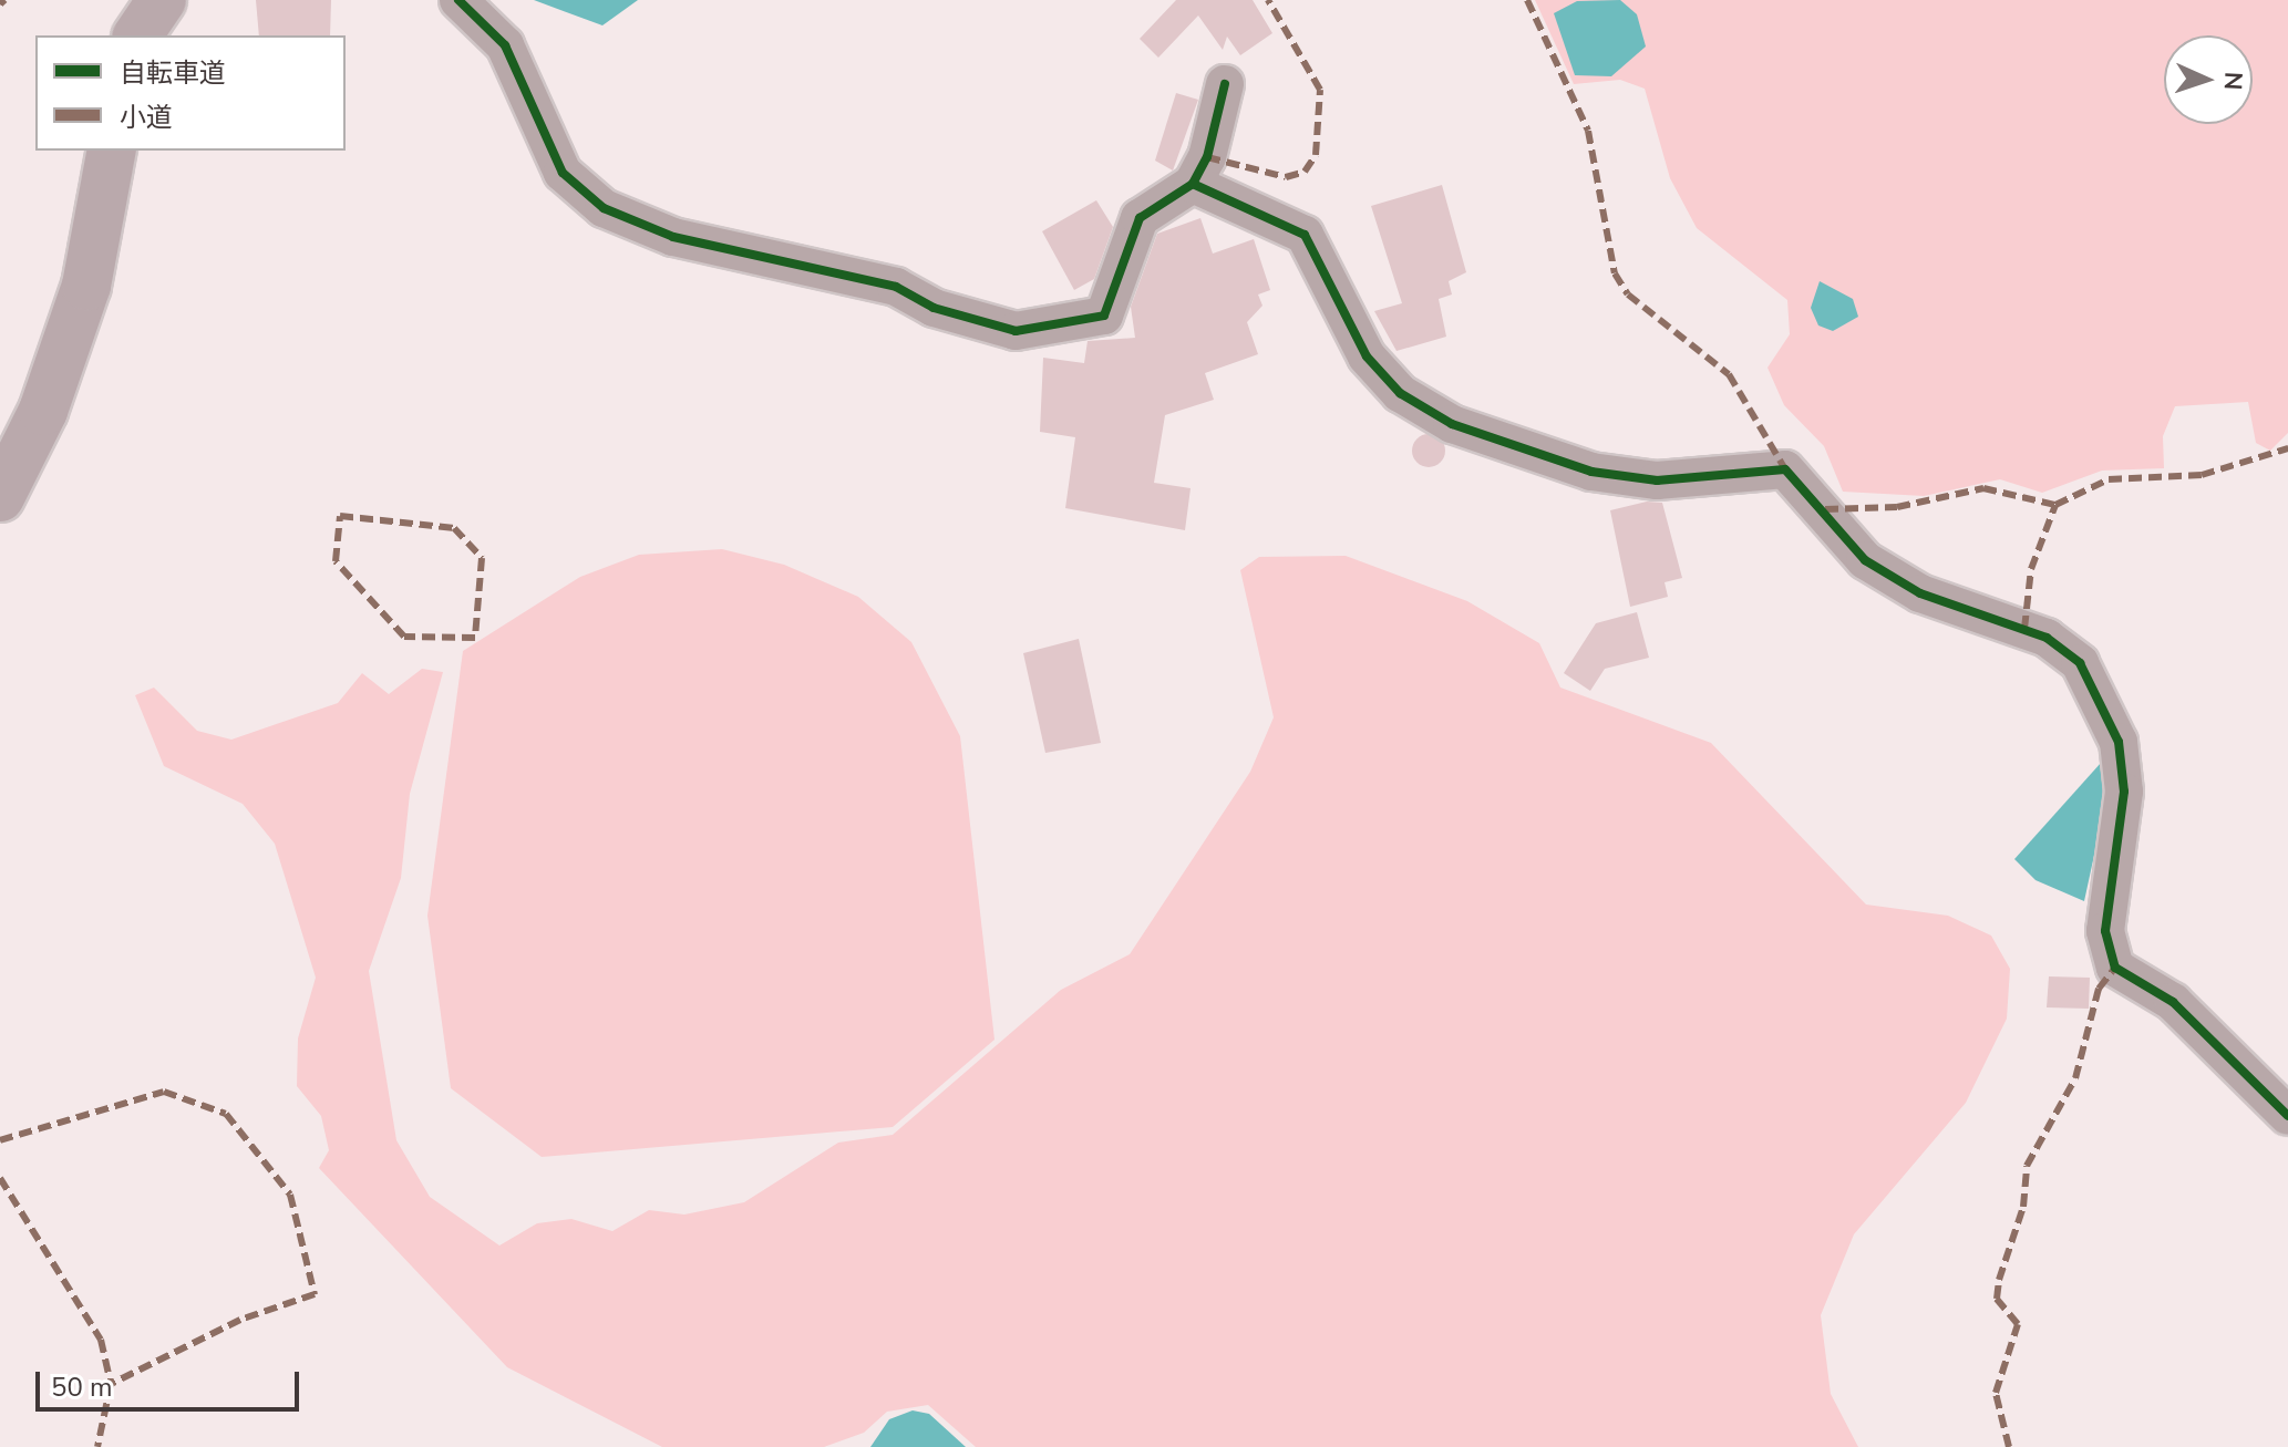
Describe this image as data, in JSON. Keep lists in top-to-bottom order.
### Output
{
  "legend": ["自転車道", "小道"],
  "scale_bar": "50 m",
  "north": "right"
}
